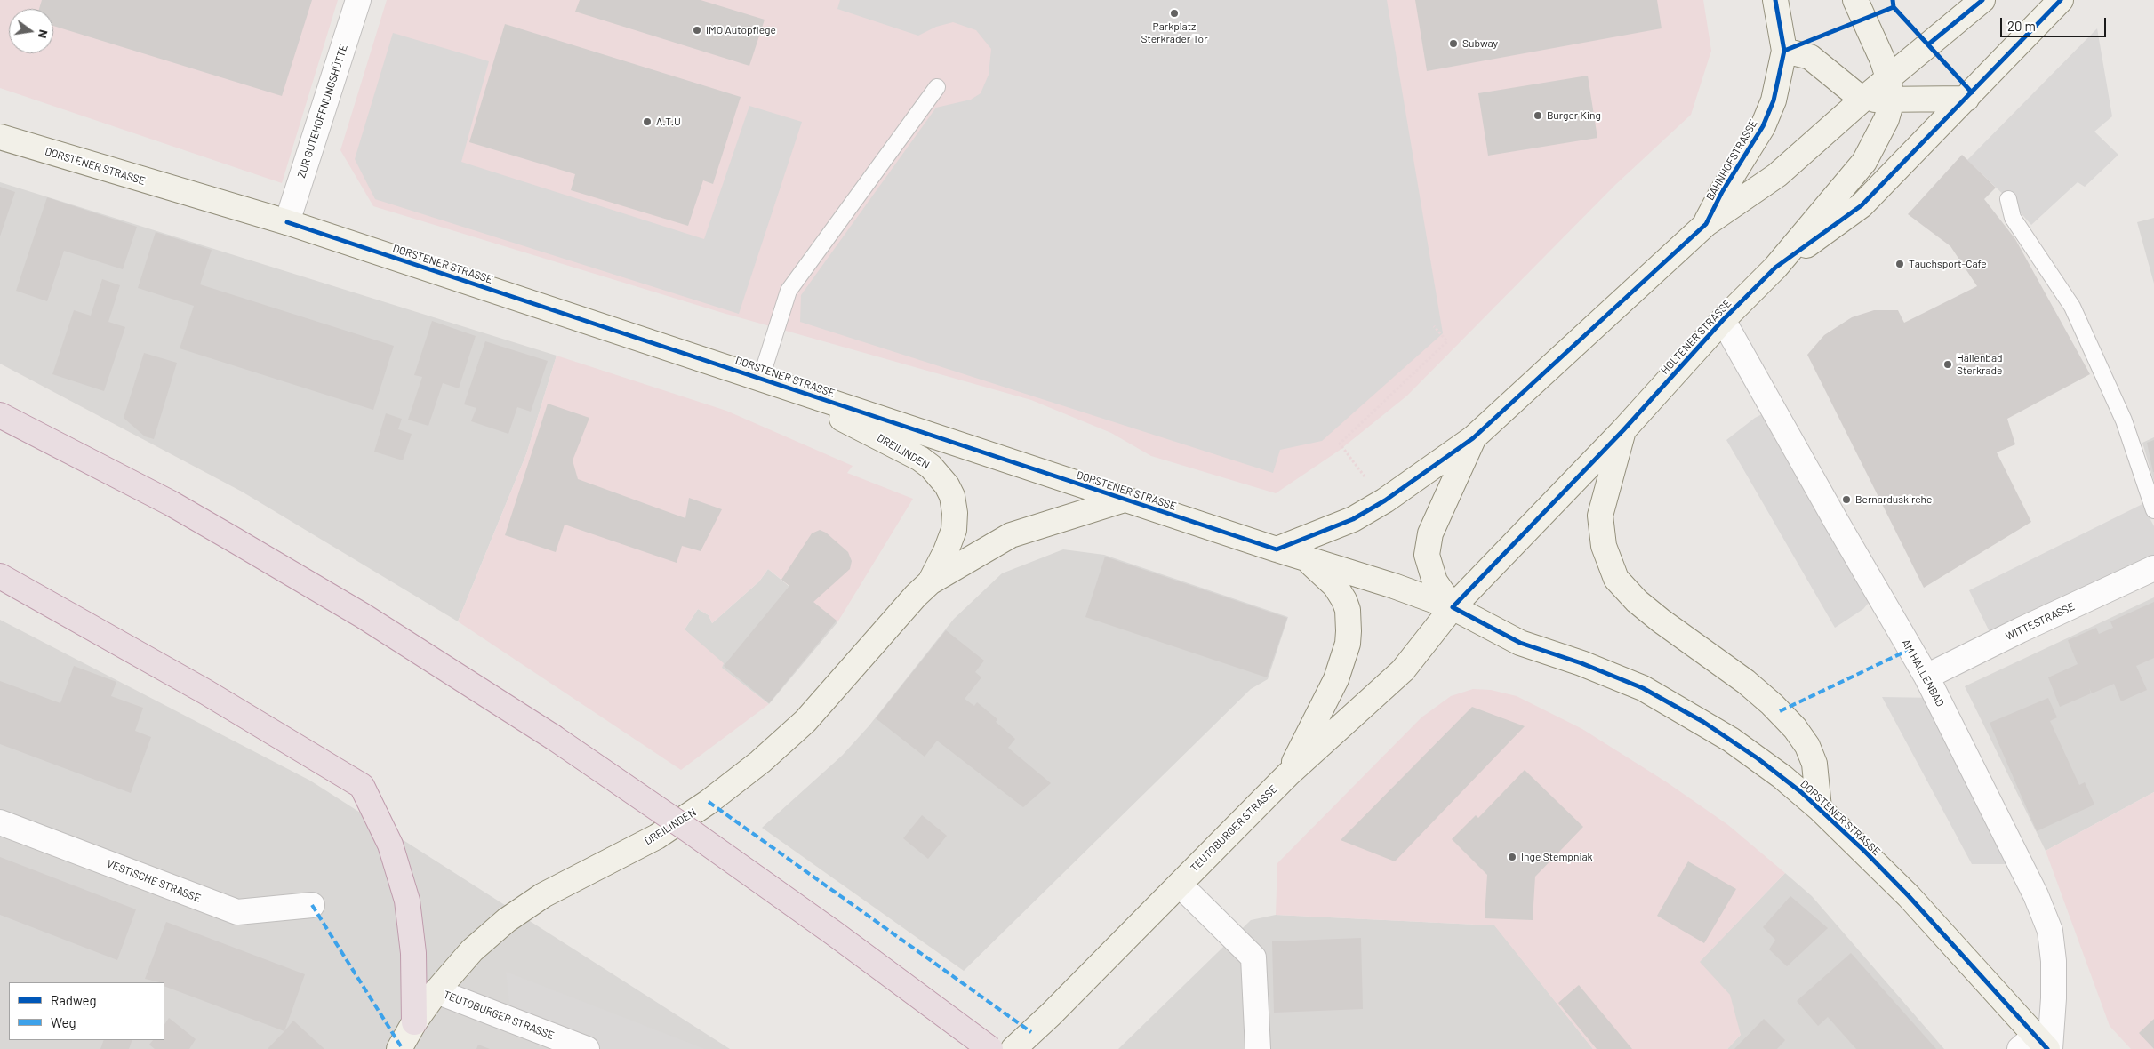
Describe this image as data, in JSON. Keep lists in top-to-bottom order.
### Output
{
  "streets": {
    "main road": [
      "BAHNHOFSTRASSE",
      "DORSTENER STRASSE",
      "HOLTENER STRASSE",
      "DREILINDEN",
      "TEUTOBURGER STRASSE"
    ],
    "street": [
      "ZUR GUTEHOFFNUNGSHÜTTE",
      "WITTESTRASSE",
      "AM HALLENBAD",
      "VESTISCHE STRASSE"
    ]
  },
  "crossings": [
    ["ZUR GUTEHOFFNUNGSHÜTTE", "DORSTENER STRASSE"],
    ["DORSTENER STRASSE", "HOLTENER STRASSE"],
    ["DORSTENER STRASSE", "DREILINDEN"],
    ["DORSTENER STRASSE", "AM HALLENBAD"],
    ["DORSTENER STRASSE", "TEUTOBURGER STRASSE"],
    ["HOLTENER STRASSE", "AM HALLENBAD"],
    ["HOLTENER STRASSE", "TEUTOBURGER STRASSE"],
    ["DREILINDEN", "TEUTOBURGER STRASSE"],
    ["WITTESTRASSE", "AM HALLENBAD"]
  ],
  "places": [
    "Parkplatz Sterkrader Tor",
    "IMO Autopflege",
    "Subway",
    "Burger King",
    "A.T.U",
    "Tauchsport-Cafe",
    "Hallenbad Sterkrade",
    "Bernarduskirche",
    "Inge Stempniak"
  ],
  "legend": ["Radweg", "Weg"],
  "scale_bar": "20 m",
  "north": "right"
}
